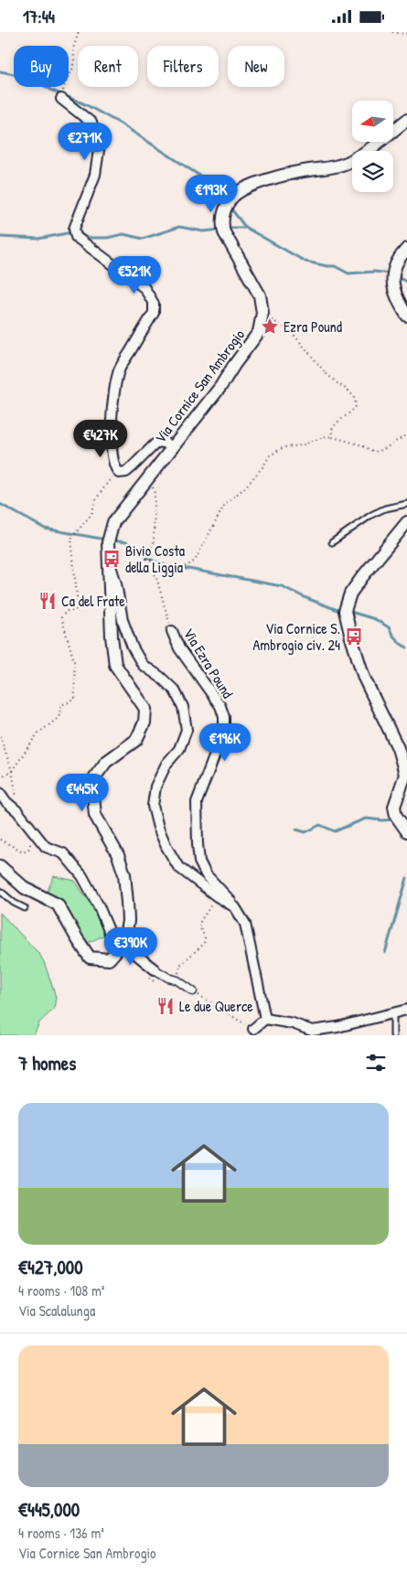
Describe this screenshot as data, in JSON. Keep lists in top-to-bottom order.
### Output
{
  "streets": {
    "street": ["Via Cornice San Ambrogio", "Via Ezra Pound"]
  },
  "crossings": [
    ["Via Cornice San Ambrogio", "Via Ezra Pound"]
  ],
  "places": {
    "place": ["Ezra Pound"],
    "bus stop": ["Bivio Costa della Liggia", "Via Cornice S. Ambrogio civ. 24"],
    "restaurant": ["Ca del Frate", "Le due Querce"]
  },
  "north": "left",
  "page": {
    "status": "17:44",
    "chip": [
      "Buy",
      "Rent",
      "Filters",
      "New"
    ],
    "price": [
      "€271K",
      "€193K",
      "€521K",
      "€427K",
      "€196K",
      "€445K",
      "€390K"
    ],
    "heading": "7 homes",
    "list": [
      {
        "name": "€427,000",
        "note": "4 rooms · 108 m² · Via Scalalunga"
      },
      {
        "name": "€445,000",
        "note": "4 rooms · 136 m² · Via Cornice San Ambrogio"
      }
    ]
  }
}
